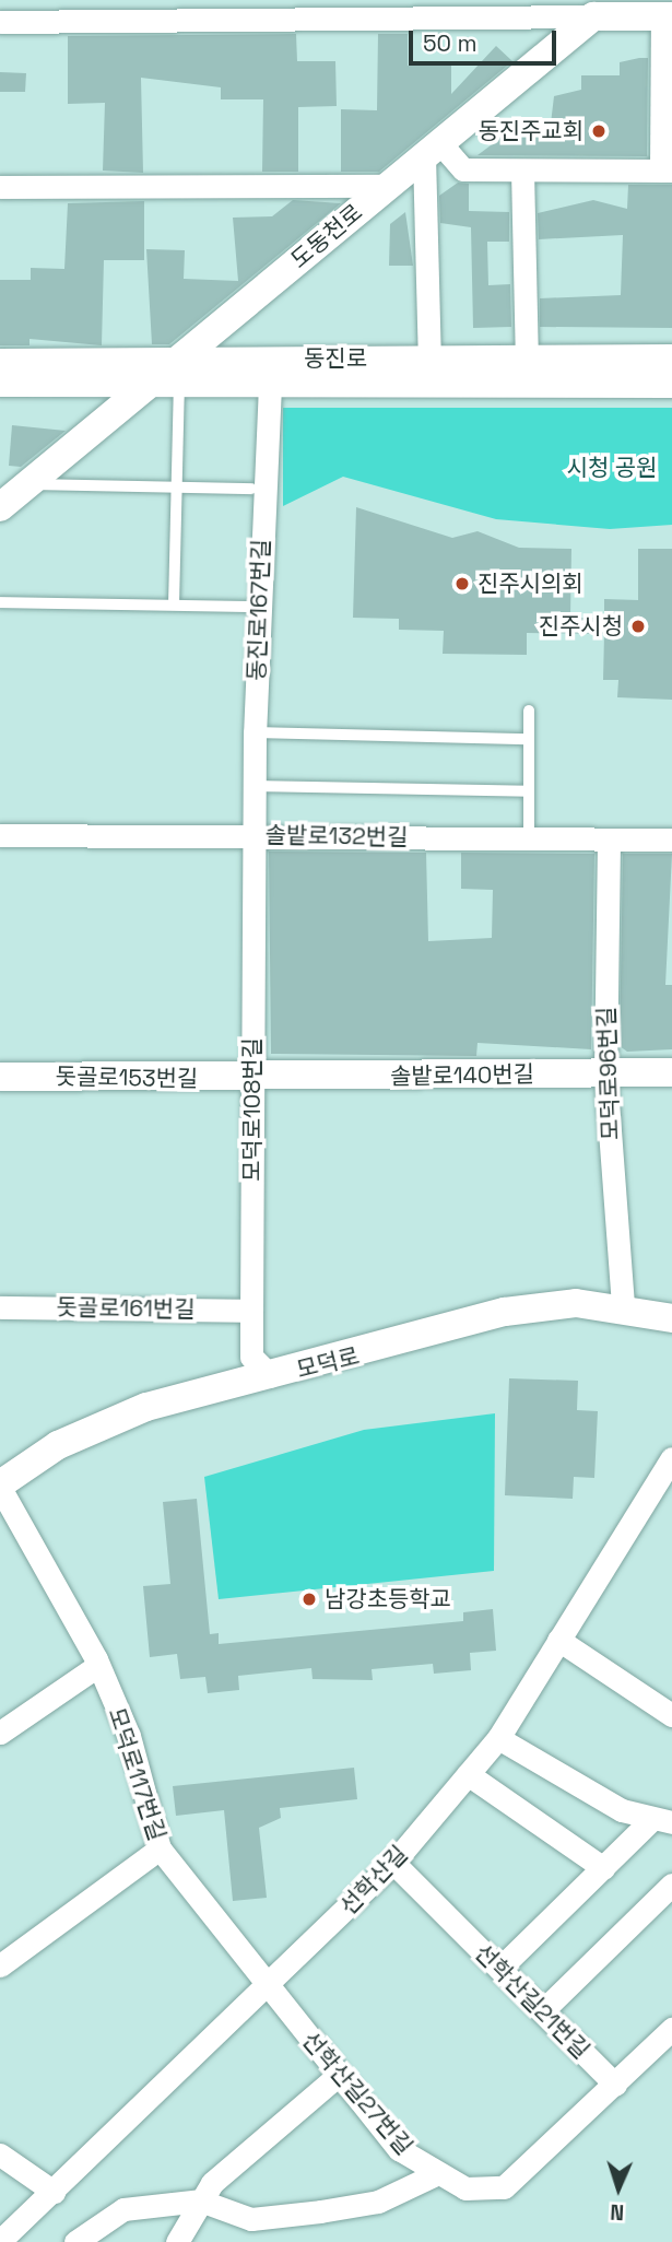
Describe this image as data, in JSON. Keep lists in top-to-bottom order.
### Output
{
  "streets": {
    "street": [
      "도동천로",
      "동진로",
      "동진로167번길",
      "솔밭로132번길",
      "모덕로96번길",
      "솔밭로140번길",
      "돗골로153번길",
      "모덕로108번길",
      "돗골로161번길",
      "모덕로",
      "모덕로117번길",
      "선학산길",
      "선학산길21번길",
      "선학산길27번길"
    ]
  },
  "crossings": [
    ["도동천로", "동진로"],
    ["동진로", "동진로167번길"],
    ["동진로167번길", "솔밭로132번길"],
    ["동진로167번길", "모덕로108번길"],
    ["솔밭로132번길", "모덕로96번길"],
    ["솔밭로132번길", "모덕로108번길"],
    ["모덕로96번길", "솔밭로140번길"],
    ["모덕로96번길", "모덕로"],
    ["솔밭로140번길", "돗골로153번길"],
    ["솔밭로140번길", "모덕로108번길"],
    ["돗골로153번길", "모덕로108번길"],
    ["모덕로108번길", "돗골로161번길"],
    ["모덕로108번길", "모덕로"],
    ["모덕로", "모덕로117번길"],
    ["모덕로117번길", "선학산길"],
    ["모덕로117번길", "선학산길27번길"],
    ["선학산길", "선학산길21번길"],
    ["선학산길", "선학산길27번길"],
    ["선학산길21번길", "선학산길27번길"]
  ],
  "parks": ["시청 공원"],
  "places": [
    "동진주교회",
    "진주시의회",
    "진주시청",
    "남강초등학교"
  ],
  "scale_bar": "50 m",
  "north": "bottom"
}
